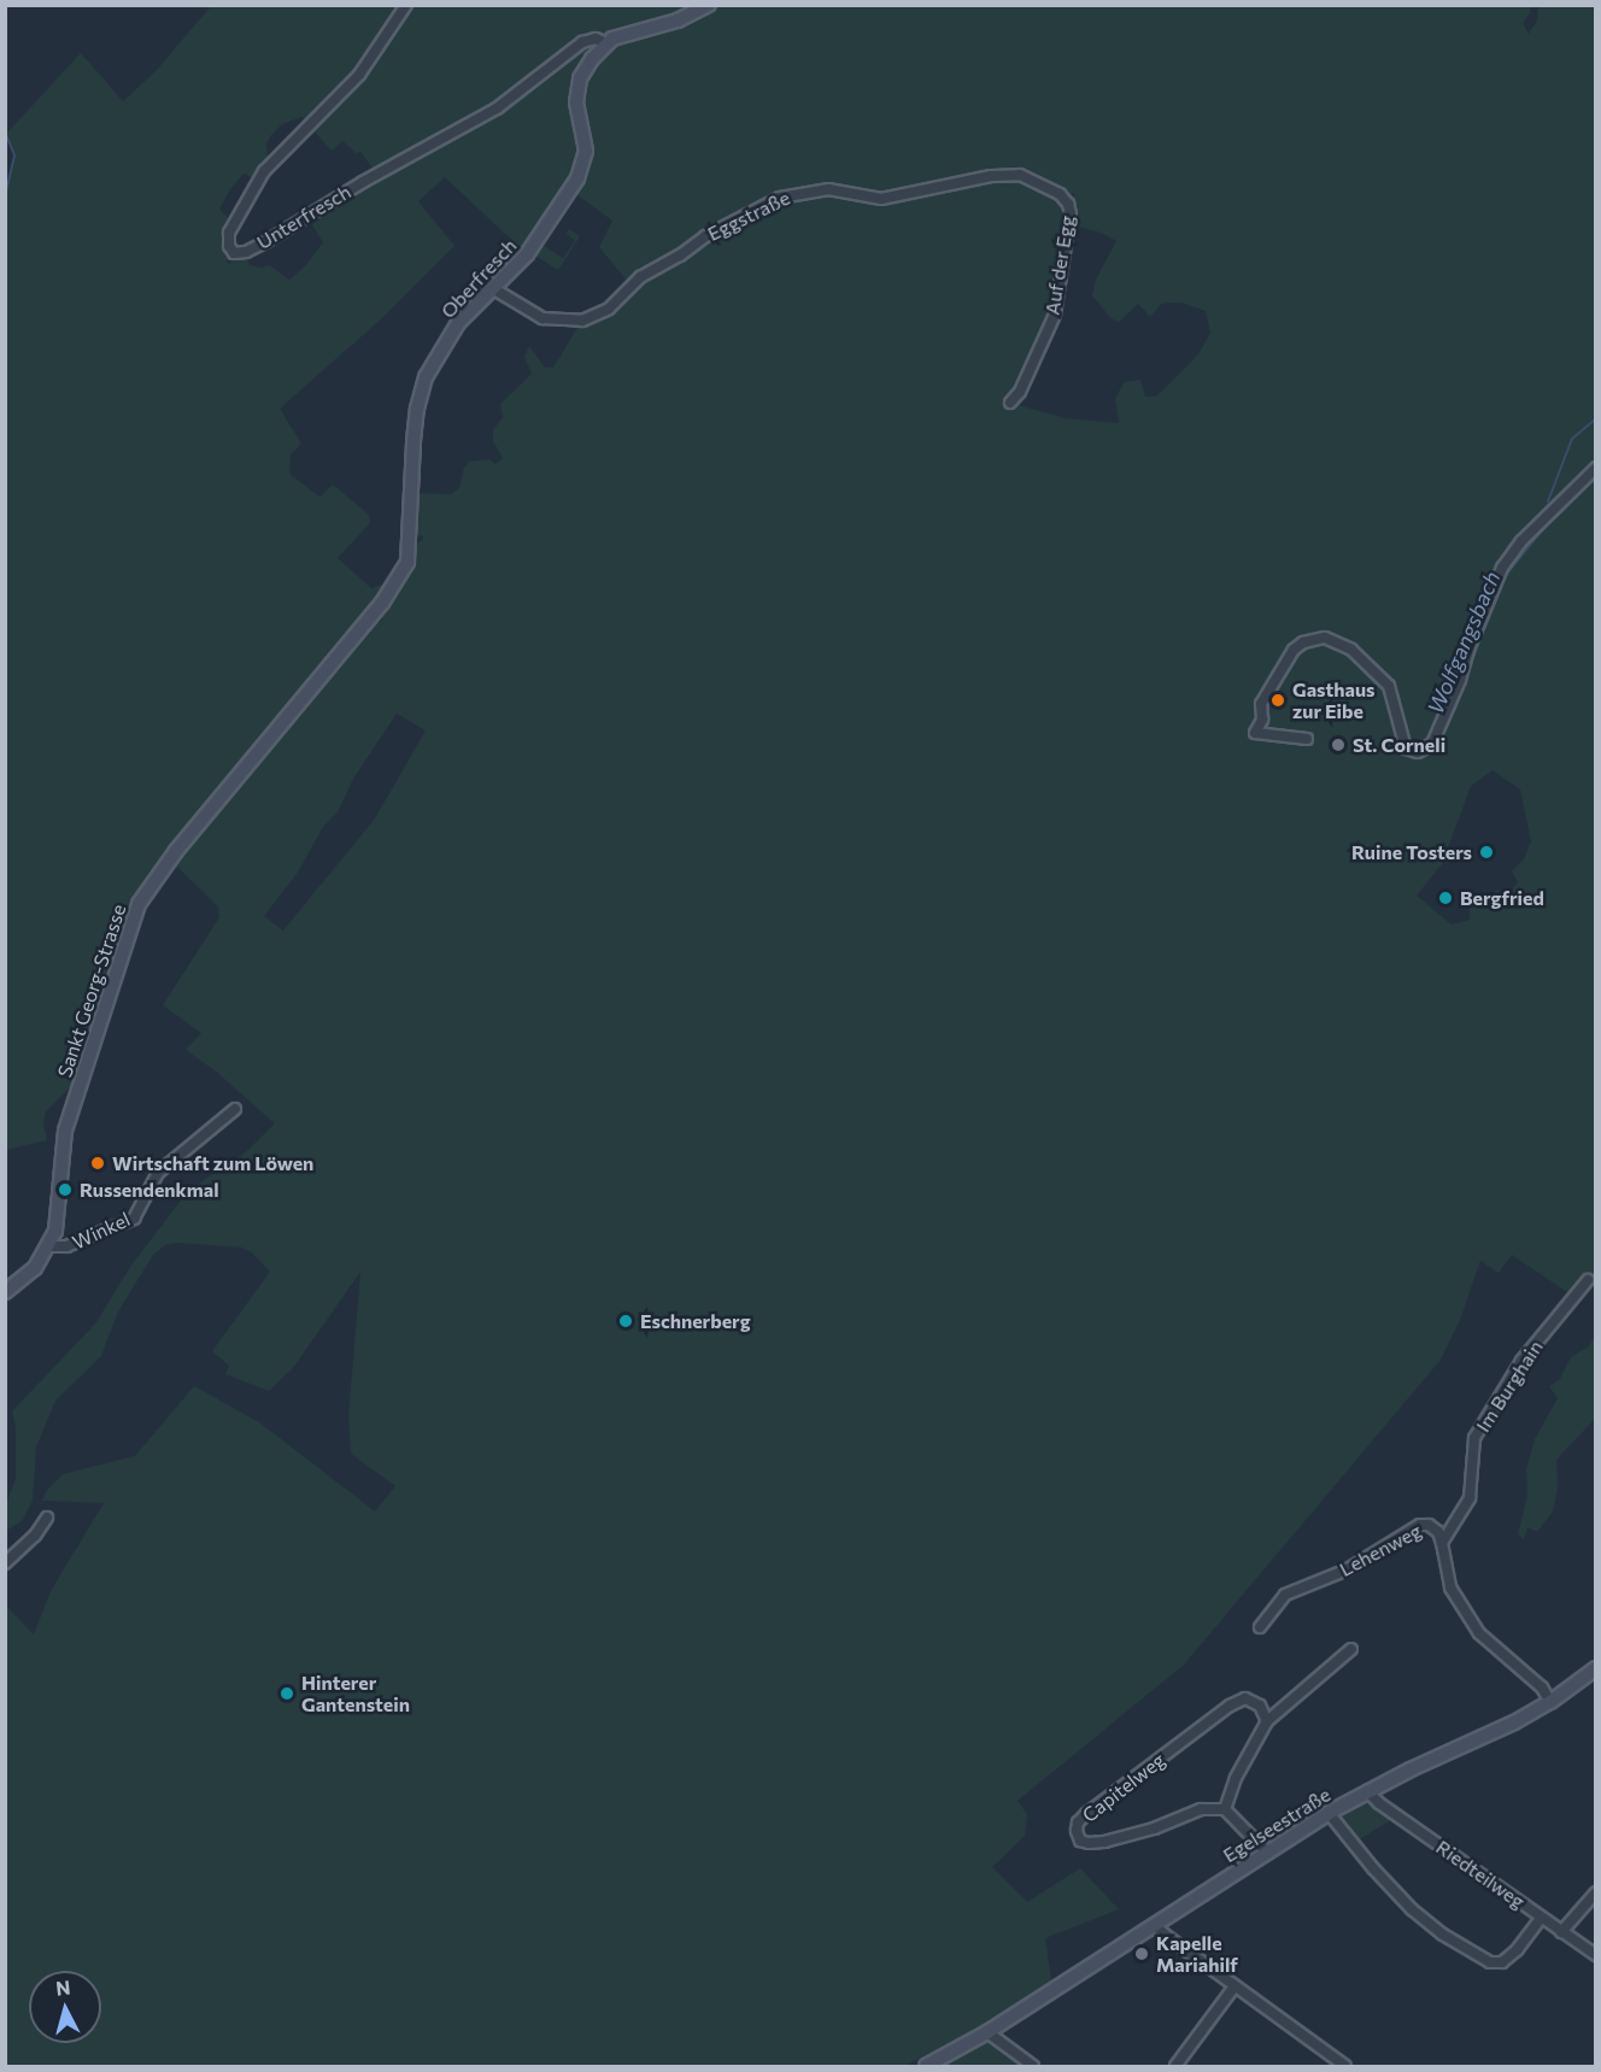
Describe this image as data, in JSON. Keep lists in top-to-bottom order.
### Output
{
  "streets": {
    "street": [
      "Eggstraße",
      "Unterfresch",
      "Auf der Egg",
      "Oberfresch",
      "Sankt Georg-Strasse",
      "Winkel",
      "Im Burghain",
      "Lehenweg",
      "Capitelweg",
      "Egelseestraße",
      "Riedteilweg"
    ]
  },
  "crossings": [
    ["Eggstraße", "Auf der Egg"],
    ["Eggstraße", "Oberfresch"],
    ["Unterfresch", "Oberfresch"],
    ["Oberfresch", "Sankt Georg-Strasse"],
    ["Sankt Georg-Strasse", "Winkel"],
    ["Im Burghain", "Lehenweg"],
    ["Lehenweg", "Egelseestraße"],
    ["Egelseestraße", "Riedteilweg"]
  ],
  "water": ["Wolfgangsbach"],
  "places": [
    "Gasthaus zur Eibe",
    "St. Corneli",
    "Ruine Tosters",
    "Bergfried",
    "Wirtschaft zum Löwen",
    "Russendenkmal",
    "Eschnerberg",
    "Hinterer Gantenstein",
    "Kapelle Mariahilf"
  ],
  "north": "top"
}
